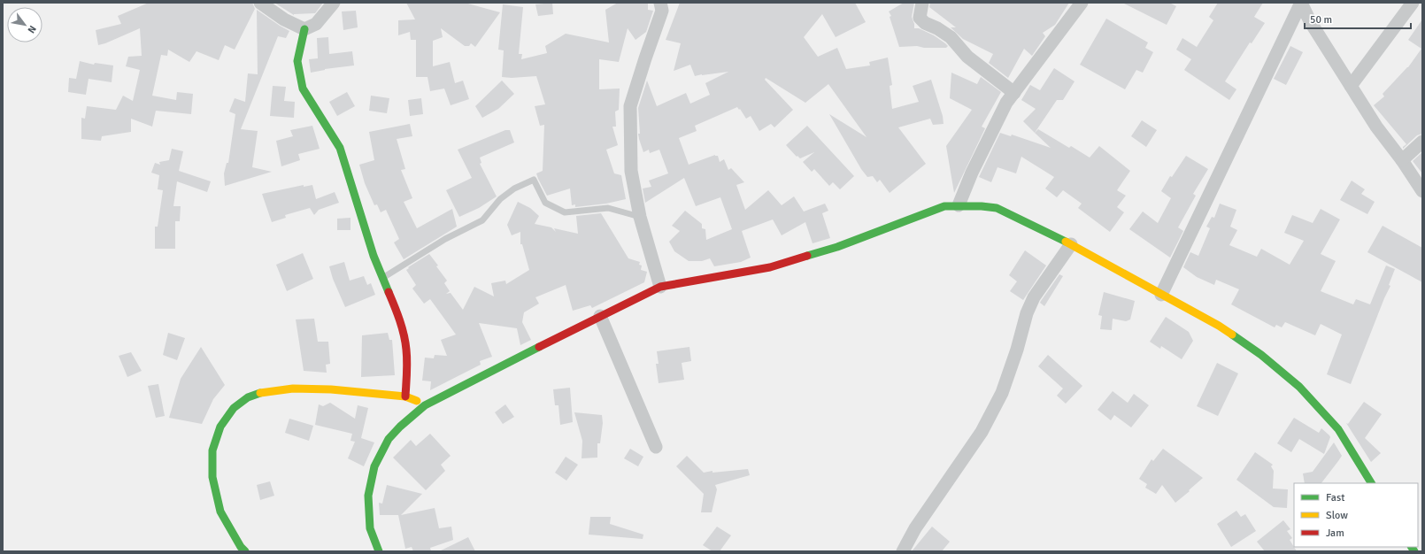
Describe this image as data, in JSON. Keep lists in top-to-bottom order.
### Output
{
  "legend": ["Fast", "Slow", "Jam"],
  "scale_bar": "50 m",
  "north": "bottom right"
}
